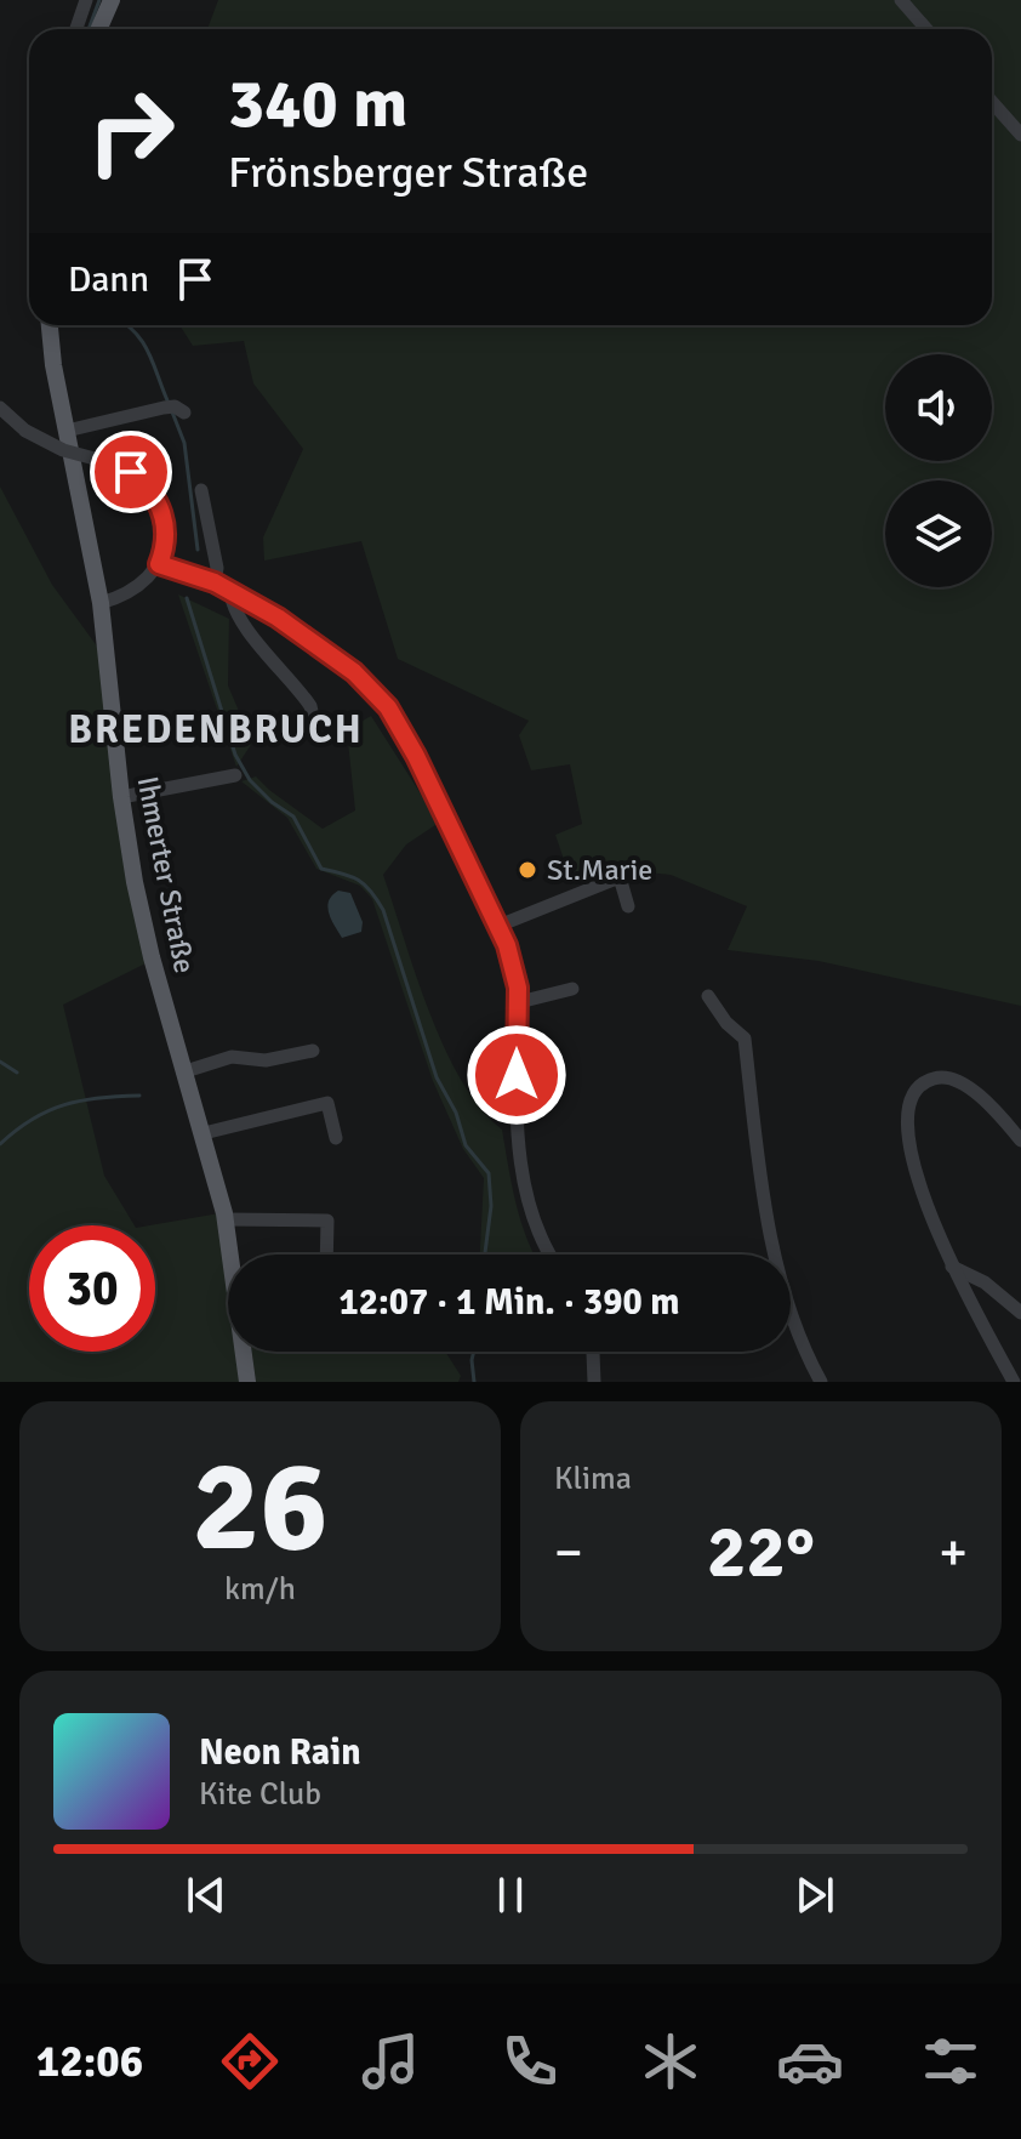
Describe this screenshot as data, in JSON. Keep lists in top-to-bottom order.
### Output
{
  "streets": {
    "main road": ["Ihmerter Straße"]
  },
  "districts": ["BREDENBRUCH"],
  "places": ["St.Marie"],
  "page": {
    "turn": ["340 m", "Frönsberger Straße"],
    "then": "Dann",
    "limit": "30",
    "trip": "12:07 · 1 Min. · 390 m",
    "tile": [
      ["26", "km/h"],
      "Klima"
    ],
    "heat": ["−", "22°", "+"],
    "song": ["Neon Rain", "Kite Club"],
    "tabs": "12:06"
  }
}
